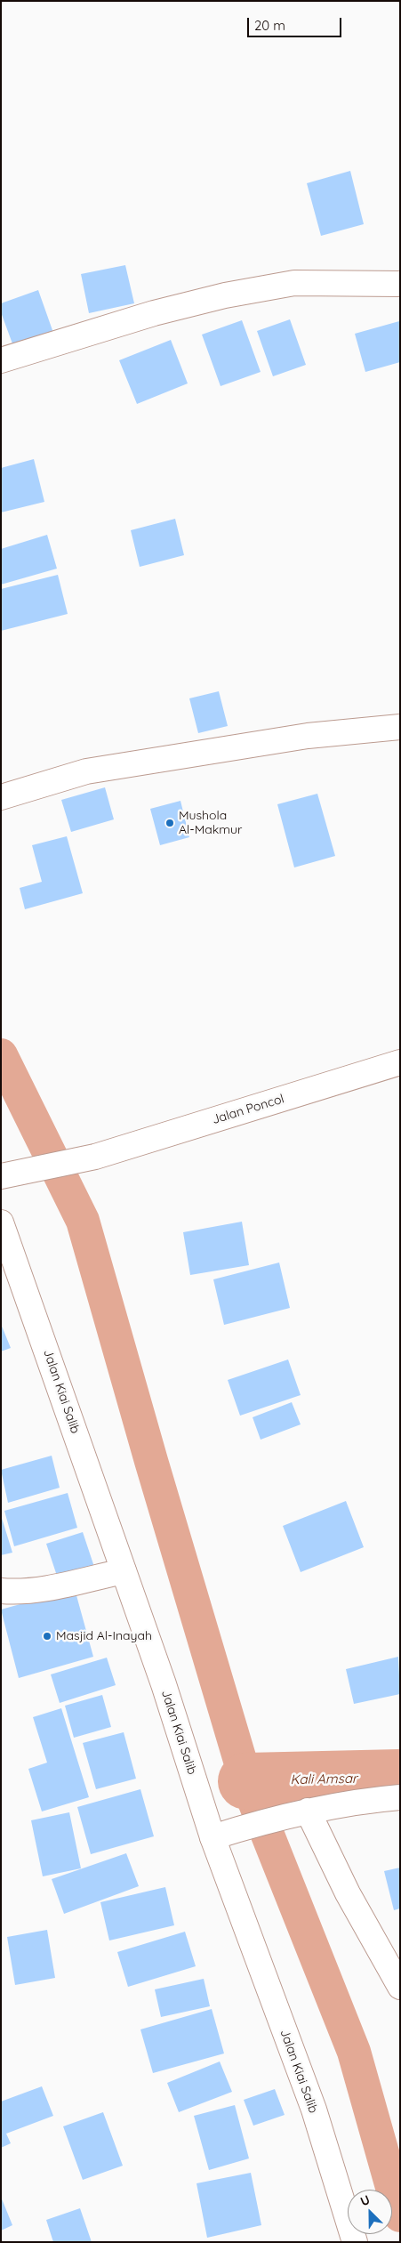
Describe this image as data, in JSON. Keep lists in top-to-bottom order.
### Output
{
  "streets": {
    "street": ["Jalan Poncol", "Jalan Kiai Salib"]
  },
  "water": ["Kali Amsar"],
  "places": ["Mushola Al-Makmur", "Masjid Al-Inayah"],
  "scale_bar": "20 m",
  "north": "top left"
}
